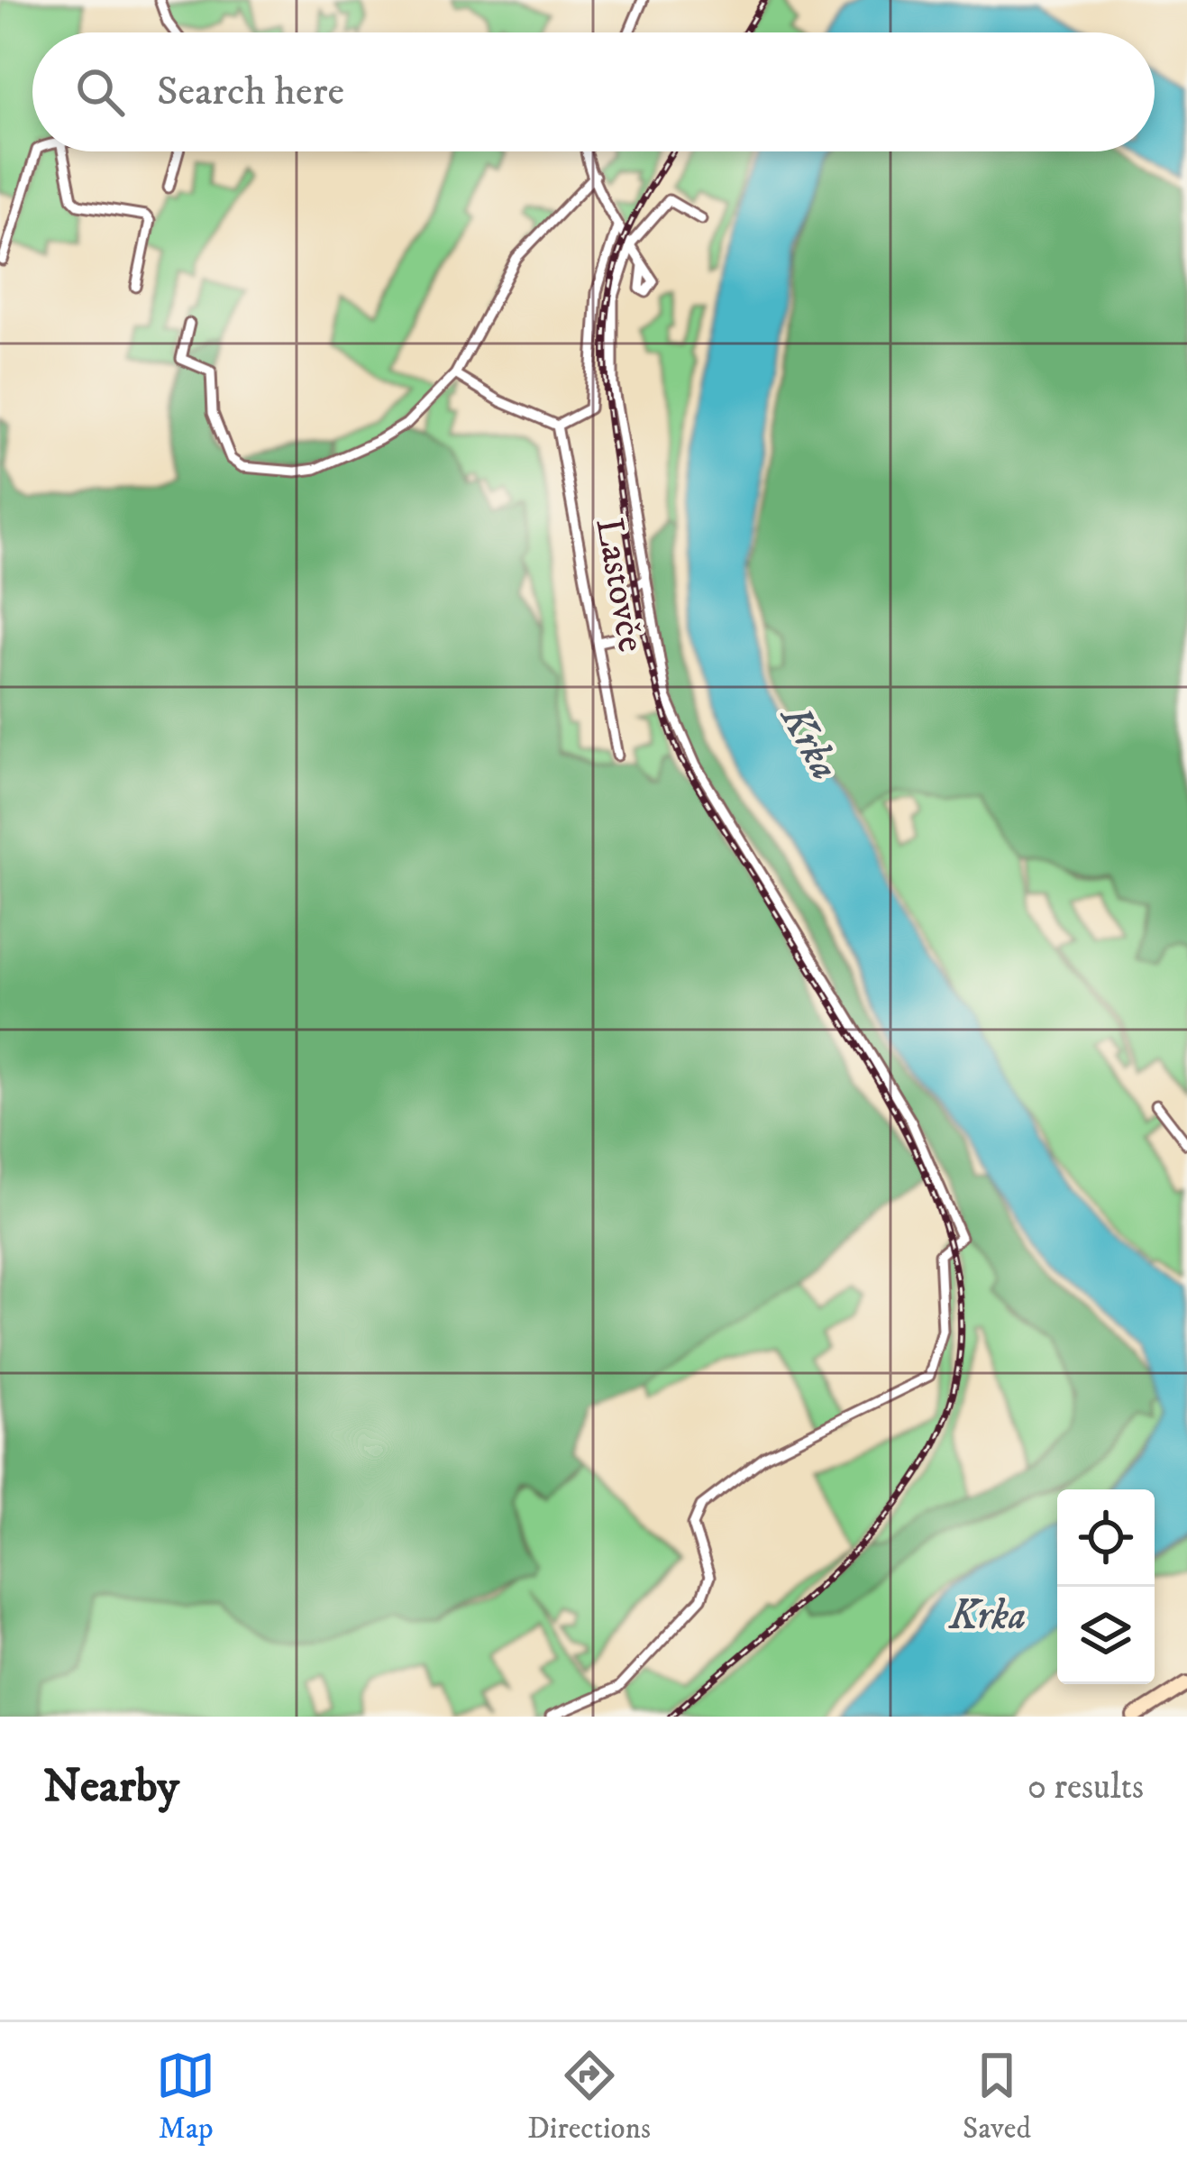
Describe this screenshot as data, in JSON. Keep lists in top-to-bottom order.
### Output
{
  "streets": {
    "street": ["Lastovče"]
  },
  "water": ["Krka"],
  "page": {
    "search": "Search here",
    "heading": ["Nearby", "0 results"],
    "nav": ["Map", "Directions", "Saved"]
  }
}
